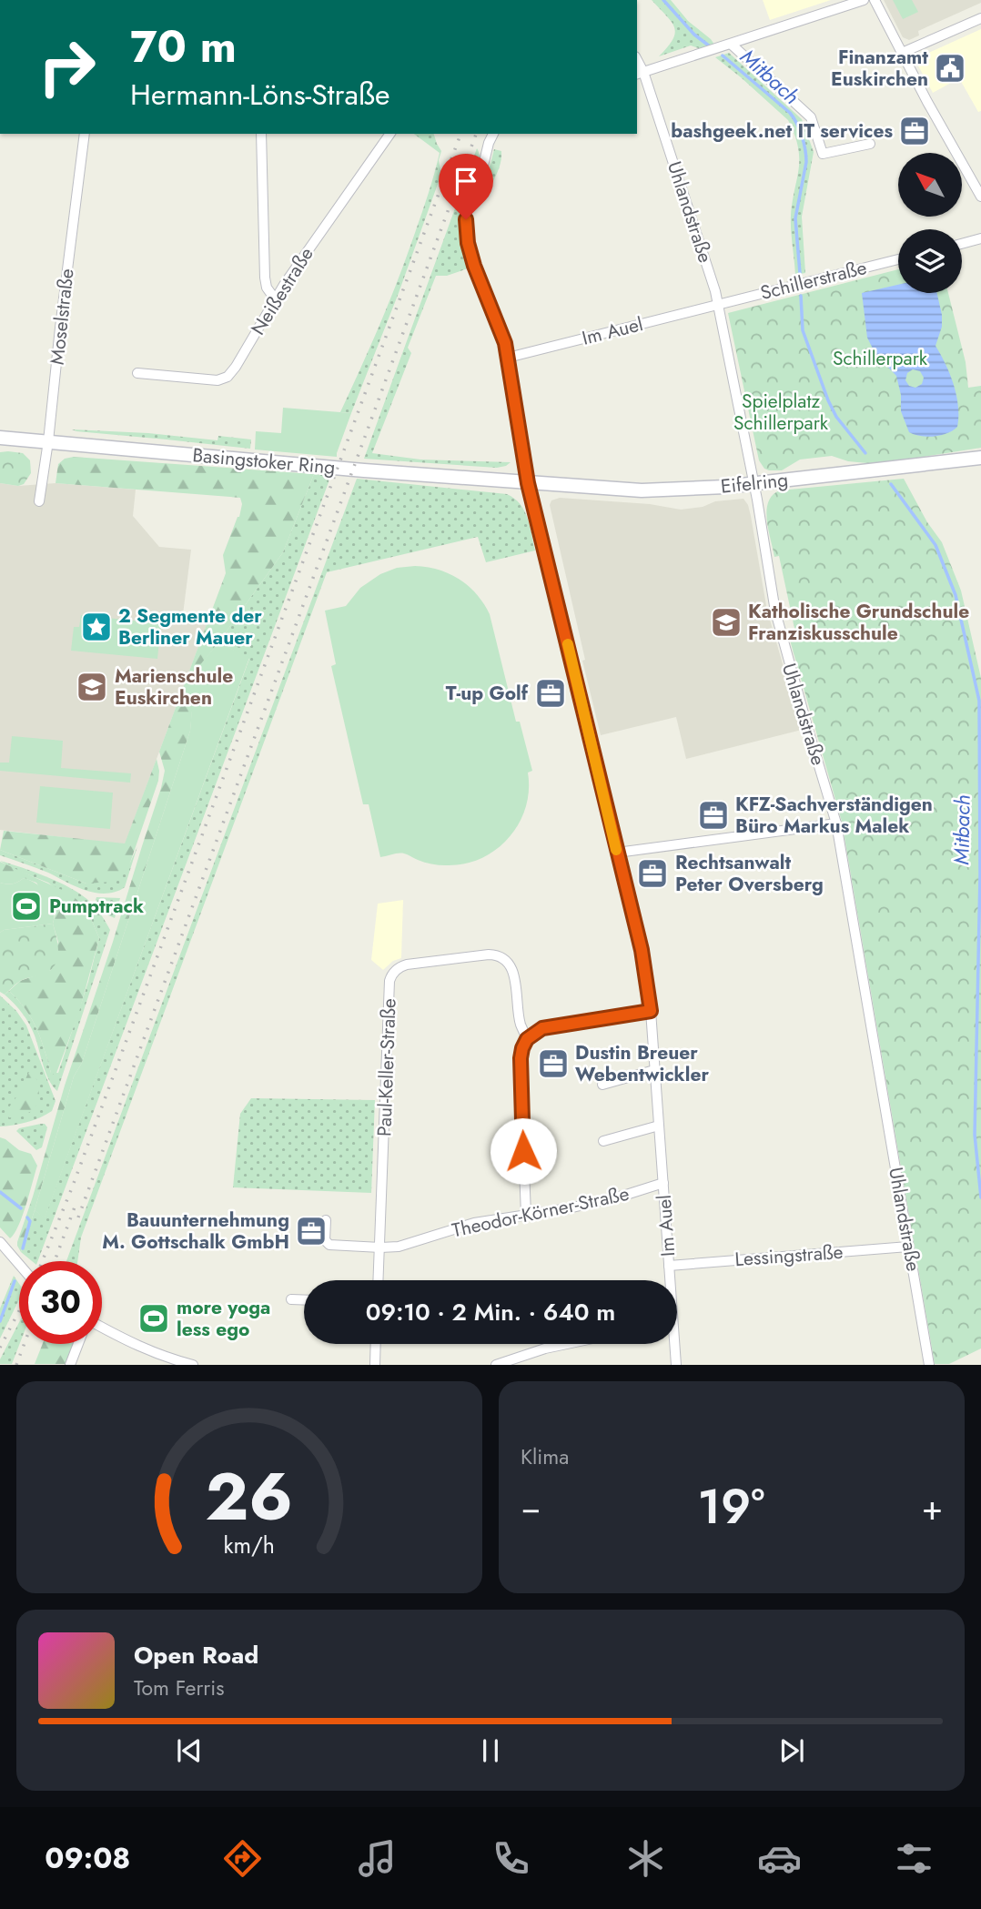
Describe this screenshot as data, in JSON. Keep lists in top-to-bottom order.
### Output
{
  "streets": {
    "main road": ["Basingstoker Ring", "Eifelring"],
    "street": [
      "Uhlandstraße",
      "Schillerstraße",
      "Neißestraße",
      "Moselstraße",
      "Im Auel",
      "Paul-Keller-Straße",
      "Theodor-Körner-Straße",
      "Lessingstraße"
    ]
  },
  "crossings": [
    ["Uhlandstraße", "Schillerstraße"],
    ["Uhlandstraße", "Im Auel"],
    ["Uhlandstraße", "Eifelring"],
    ["Uhlandstraße", "Lessingstraße"],
    ["Schillerstraße", "Im Auel"],
    ["Moselstraße", "Basingstoker Ring"],
    ["Im Auel", "Basingstoker Ring"],
    ["Im Auel", "Eifelring"],
    ["Im Auel", "Theodor-Körner-Straße"],
    ["Im Auel", "Lessingstraße"],
    ["Basingstoker Ring", "Eifelring"],
    ["Paul-Keller-Straße", "Theodor-Körner-Straße"]
  ],
  "water": ["Mitbach"],
  "parks": ["Schillerpark", "Spielplatz Schillerpark"],
  "places": {
    "public building": ["Finanzamt Euskirchen"],
    "office": [
      "bashgeek.net IT services",
      "T-up Golf",
      "KFZ-Sachverständigen Büro Markus Malek",
      "Rechtsanwalt Peter Oversberg",
      "Dustin Breuer Webentwickler",
      "Bauunternehmung M. Gottschalk GmbH"
    ],
    "school or university": ["Katholische Grundschule Franziskusschule", "Marienschule Euskirchen"],
    "place": ["2 Segmente der Berliner Mauer"],
    "sports": ["Pumptrack", "more yoga less ego"]
  },
  "north": "top left",
  "page": {
    "turn": ["70 m", "Hermann-Löns-Straße"],
    "limit": "30",
    "trip": "09:10 · 2 Min. · 640 m",
    "tile": "Klima",
    "heat": ["−", "19°", "+"],
    "song": ["Open Road", "Tom Ferris"],
    "tabs": "09:08",
    "gauge": ["26", "km/h"]
  }
}
